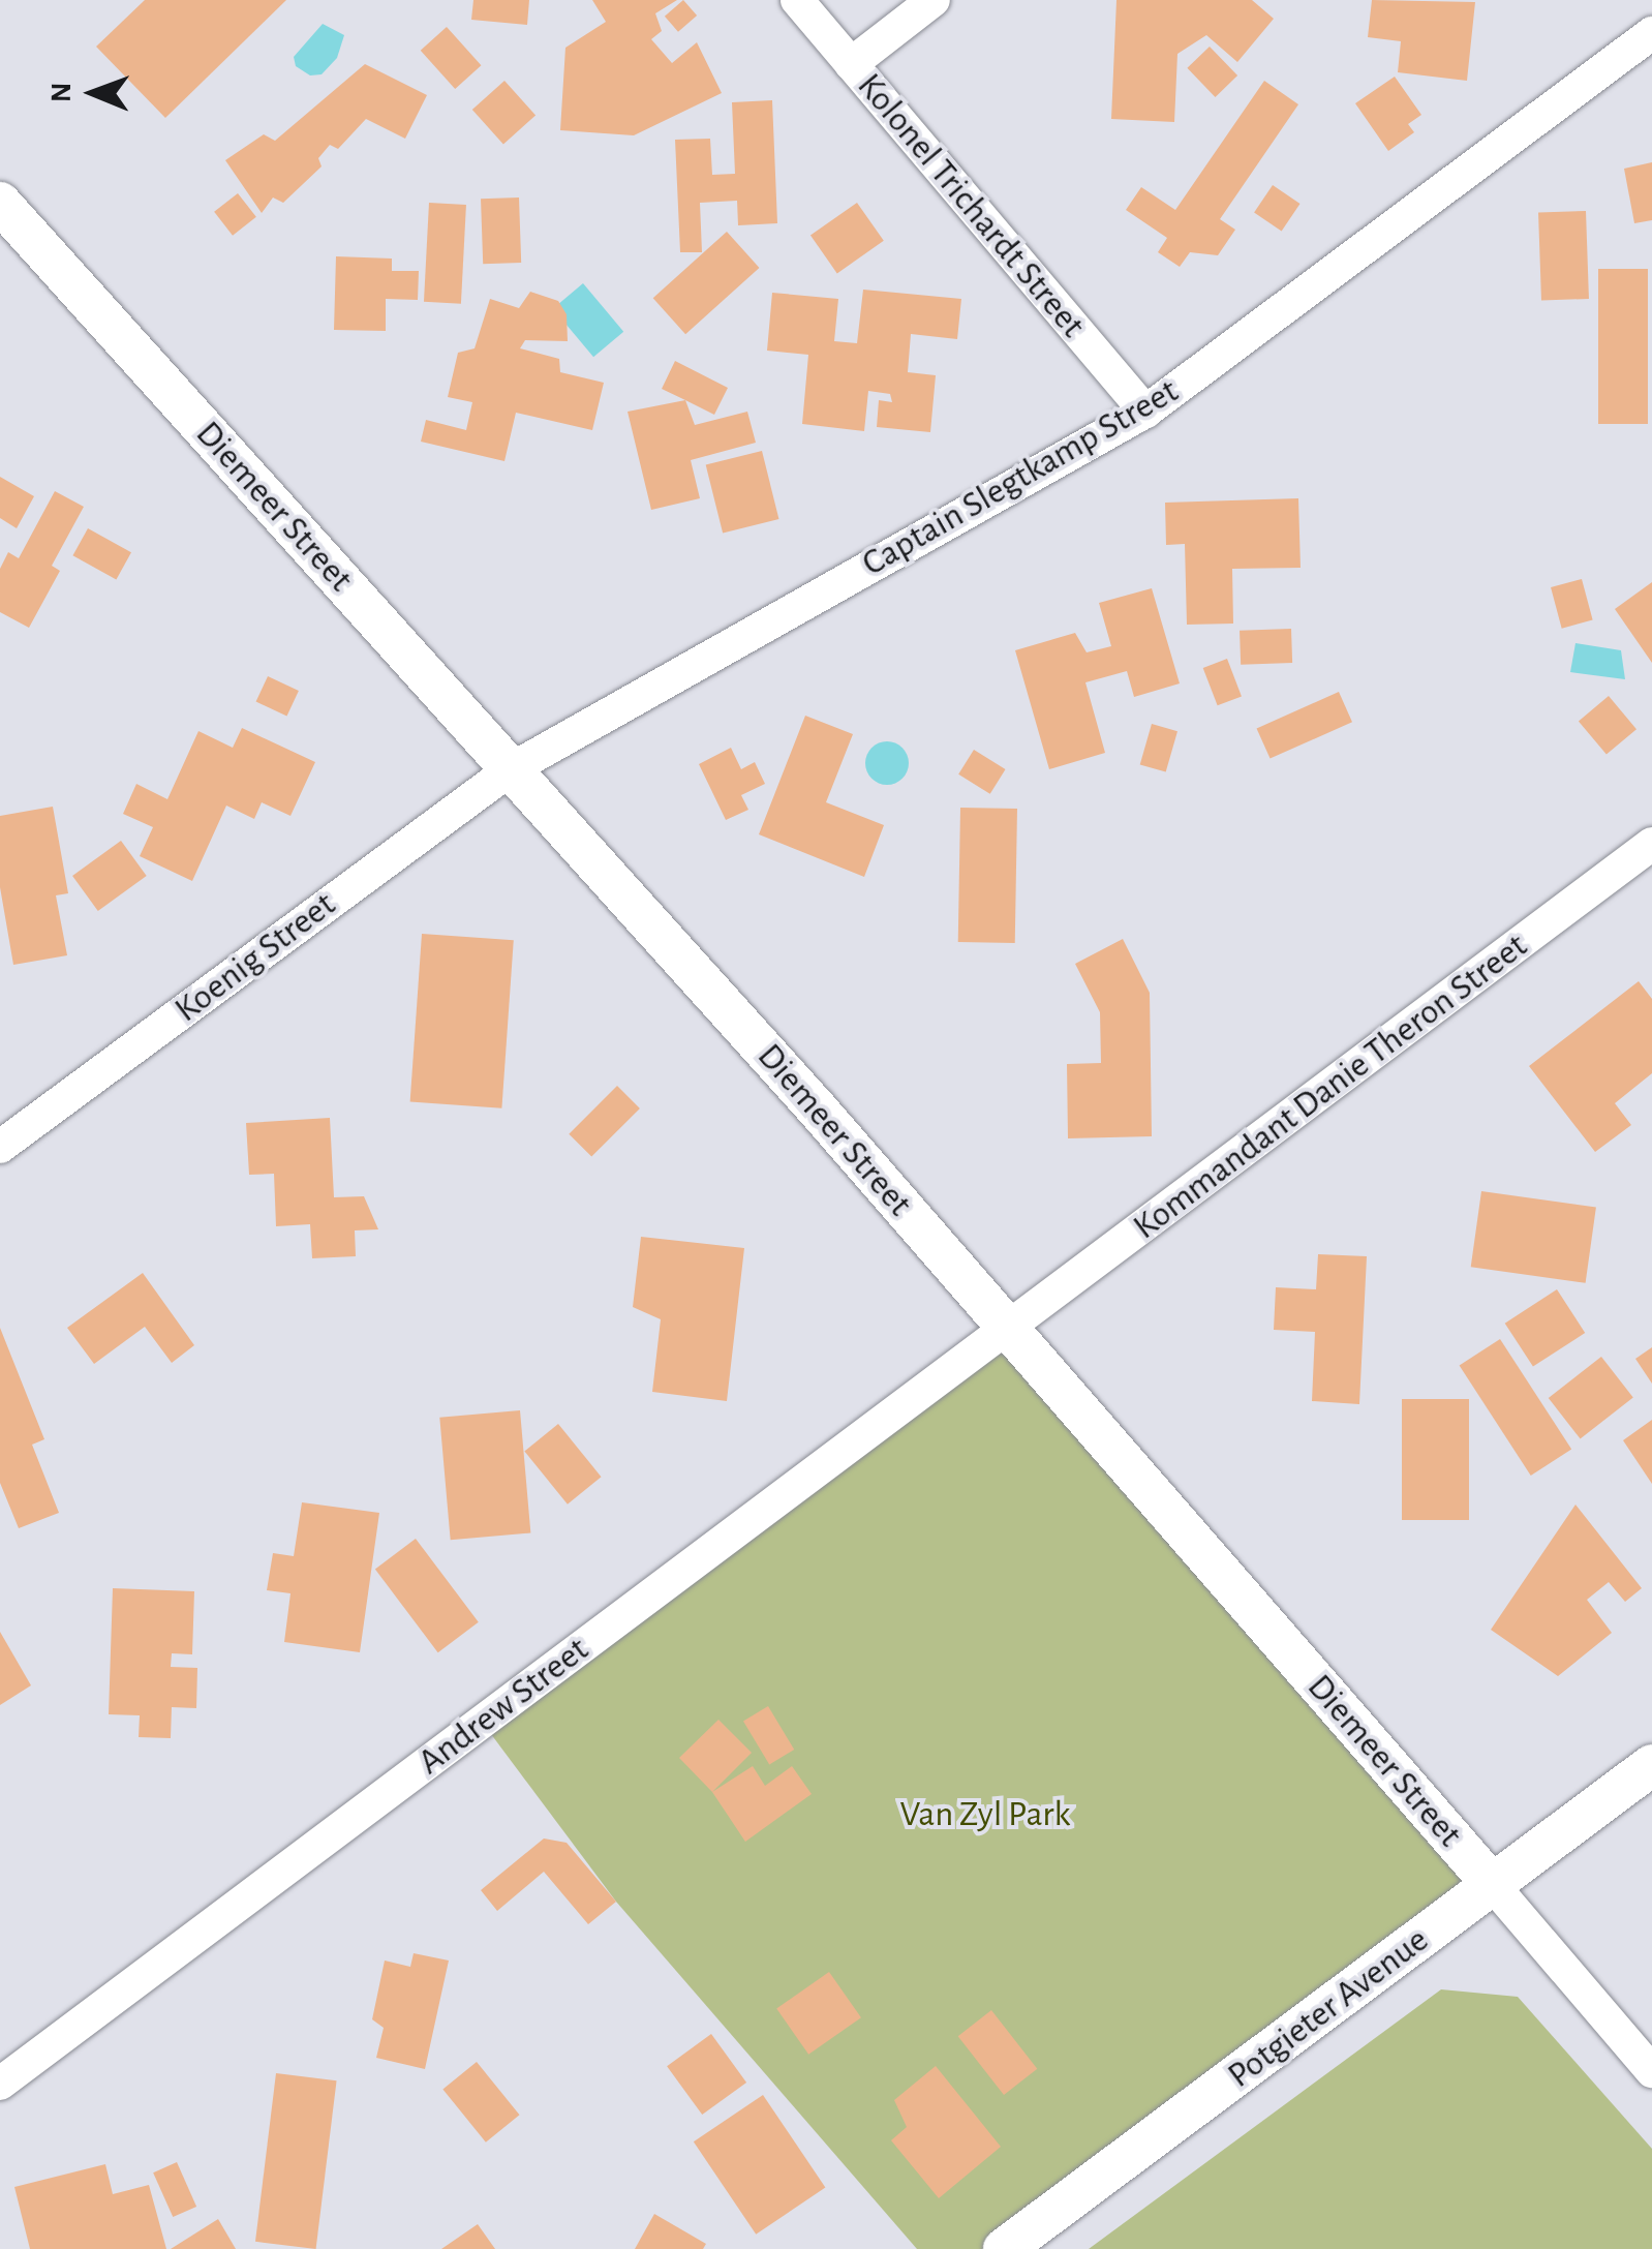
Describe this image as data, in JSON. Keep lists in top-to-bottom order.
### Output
{
  "streets": {
    "street": [
      "Kolonel Trichardt Street",
      "Captain Slegtkamp Street",
      "Diemeer Street",
      "Koenig Street",
      "Kommandant Danie Theron Street",
      "Andrew Street",
      "Potgieter Avenue"
    ]
  },
  "crossings": [
    ["Kolonel Trichardt Street", "Captain Slegtkamp Street"],
    ["Captain Slegtkamp Street", "Diemeer Street"],
    ["Captain Slegtkamp Street", "Koenig Street"],
    ["Diemeer Street", "Koenig Street"],
    ["Diemeer Street", "Kommandant Danie Theron Street"],
    ["Diemeer Street", "Andrew Street"],
    ["Diemeer Street", "Potgieter Avenue"],
    ["Kommandant Danie Theron Street", "Andrew Street"]
  ],
  "parks": ["Van Zyl Park"],
  "north": "left"
}
